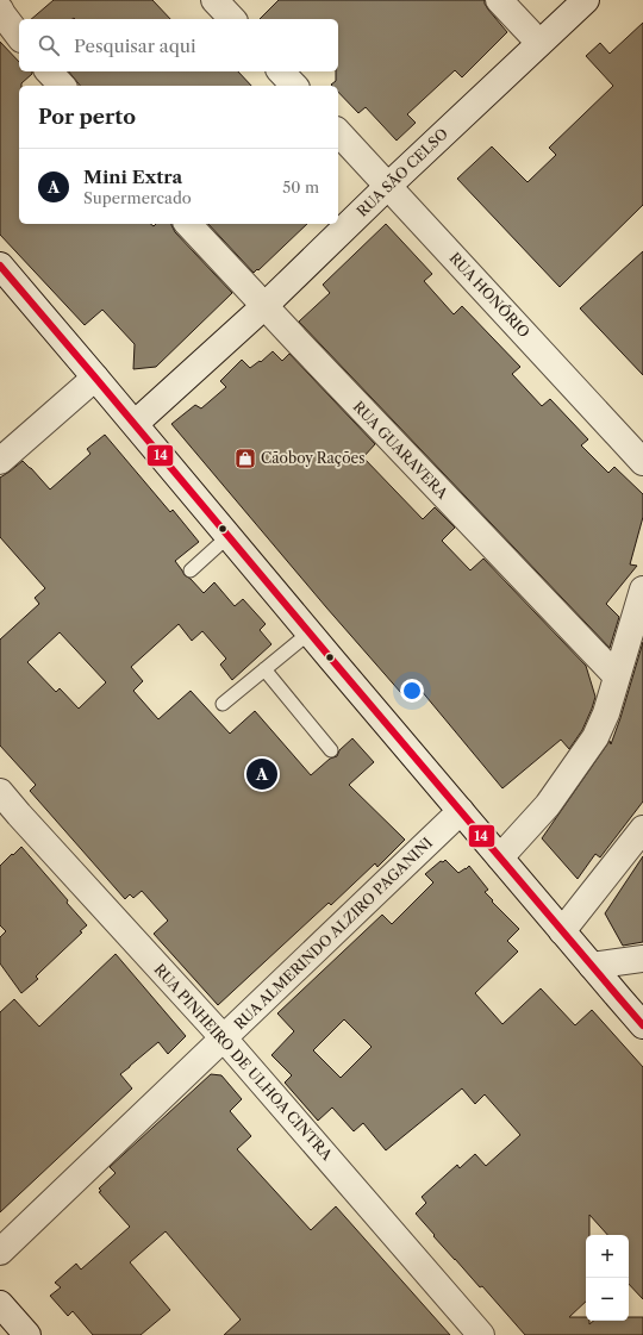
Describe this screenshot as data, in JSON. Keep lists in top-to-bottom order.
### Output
{
  "streets": {
    "street": [
      "RUA SÃO CELSO",
      "RUA HONÓRIO",
      "RUA GUARAVERA",
      "RUA ALMERINDO ALZIRO PAGANINI",
      "RUA PINHEIRO DE ULHOA CINTRA"
    ]
  },
  "crossings": [
    ["RUA SÃO CELSO", "RUA HONÓRIO"],
    ["RUA SÃO CELSO", "RUA GUARAVERA"],
    ["RUA ALMERINDO ALZIRO PAGANINI", "RUA PINHEIRO DE ULHOA CINTRA"]
  ],
  "places": {
    "shop": ["Cãoboy Rações"]
  },
  "lines": ["transit line 14"],
  "page": {
    "search": "Pesquisar aqui",
    "heading": "Por perto",
    "list": [
      {
        "mark": "A",
        "name": "Mini Extra",
        "note": "Supermercado",
        "value": "50 m"
      }
    ],
    "pins": "A",
    "map_buttons": ["+", "−"]
  }
}
